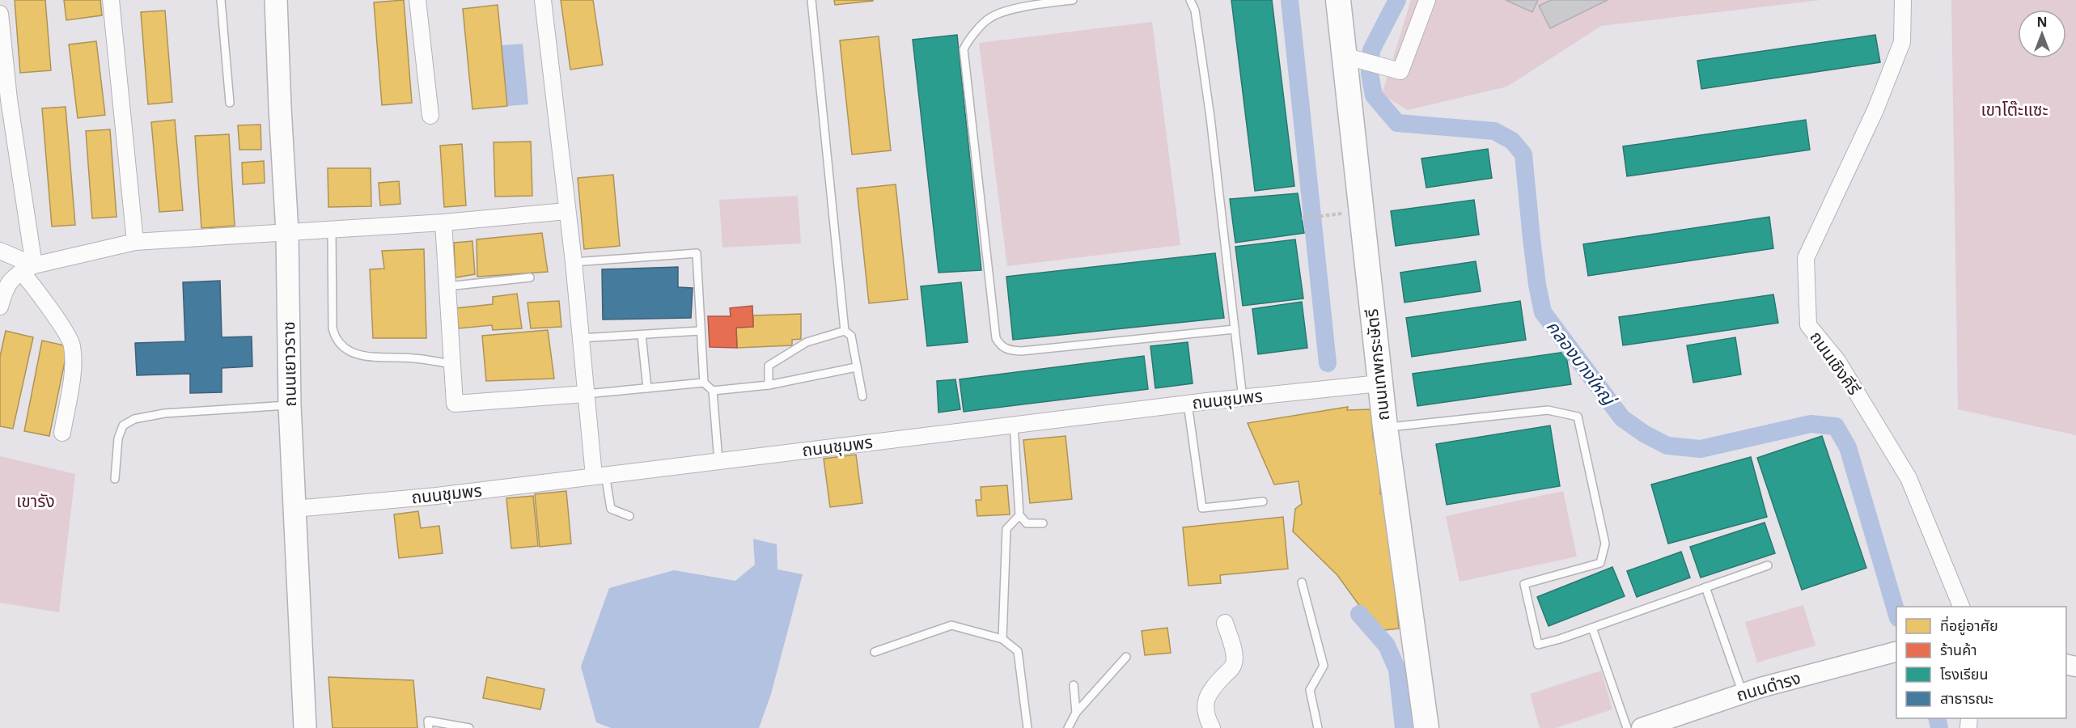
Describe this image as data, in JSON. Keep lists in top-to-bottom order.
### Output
{
  "streets": {
    "main road": ["ถนนเยาวราช", "ถนนเทพกระษัตรี"],
    "street": ["ถนนเชิงคีรี", "ถนนชุมพร", "ถนนดำรง"]
  },
  "crossings": [
    ["ถนนเยาวราช", "ถนนชุมพร"],
    ["ถนนเทพกระษัตรี", "ถนนชุมพร"]
  ],
  "water": ["คลองบางใหญ่"],
  "parks": ["เขาโต๊ะแซะ", "เขารัง"],
  "legend": [
    "ที่อยู่อาศัย",
    "ร้านค้า",
    "โรงเรียน",
    "สาธารณะ"
  ],
  "north": "top"
}
